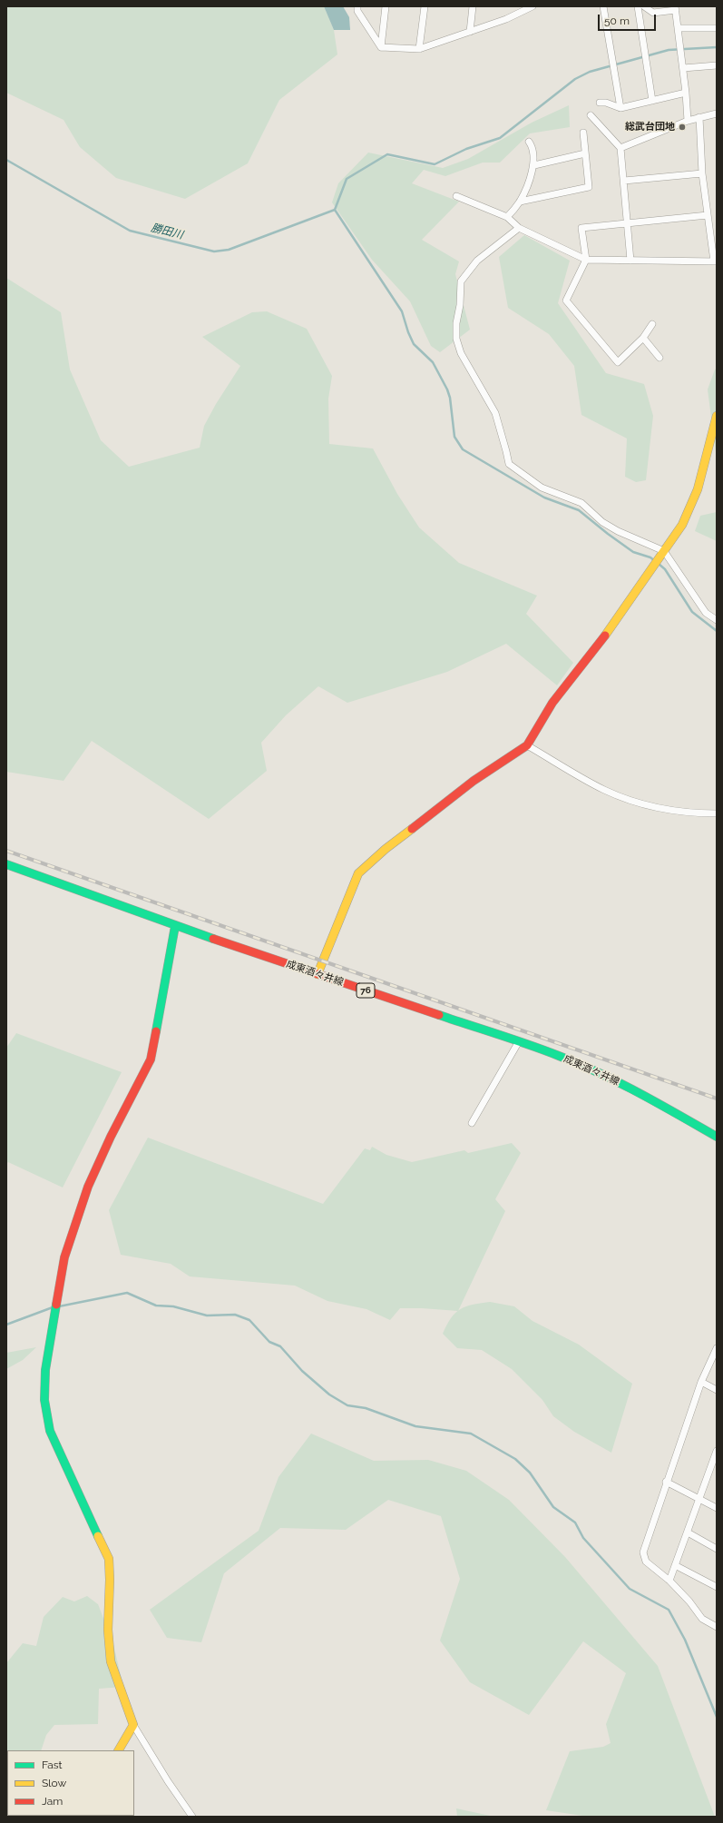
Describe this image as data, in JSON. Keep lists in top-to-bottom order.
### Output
{
  "streets": {
    "street": ["成東酒々井線", "76"]
  },
  "water": ["勝田川"],
  "places": ["総武台団地"],
  "legend": ["Fast", "Slow", "Jam"],
  "scale_bar": "50 m"
}
